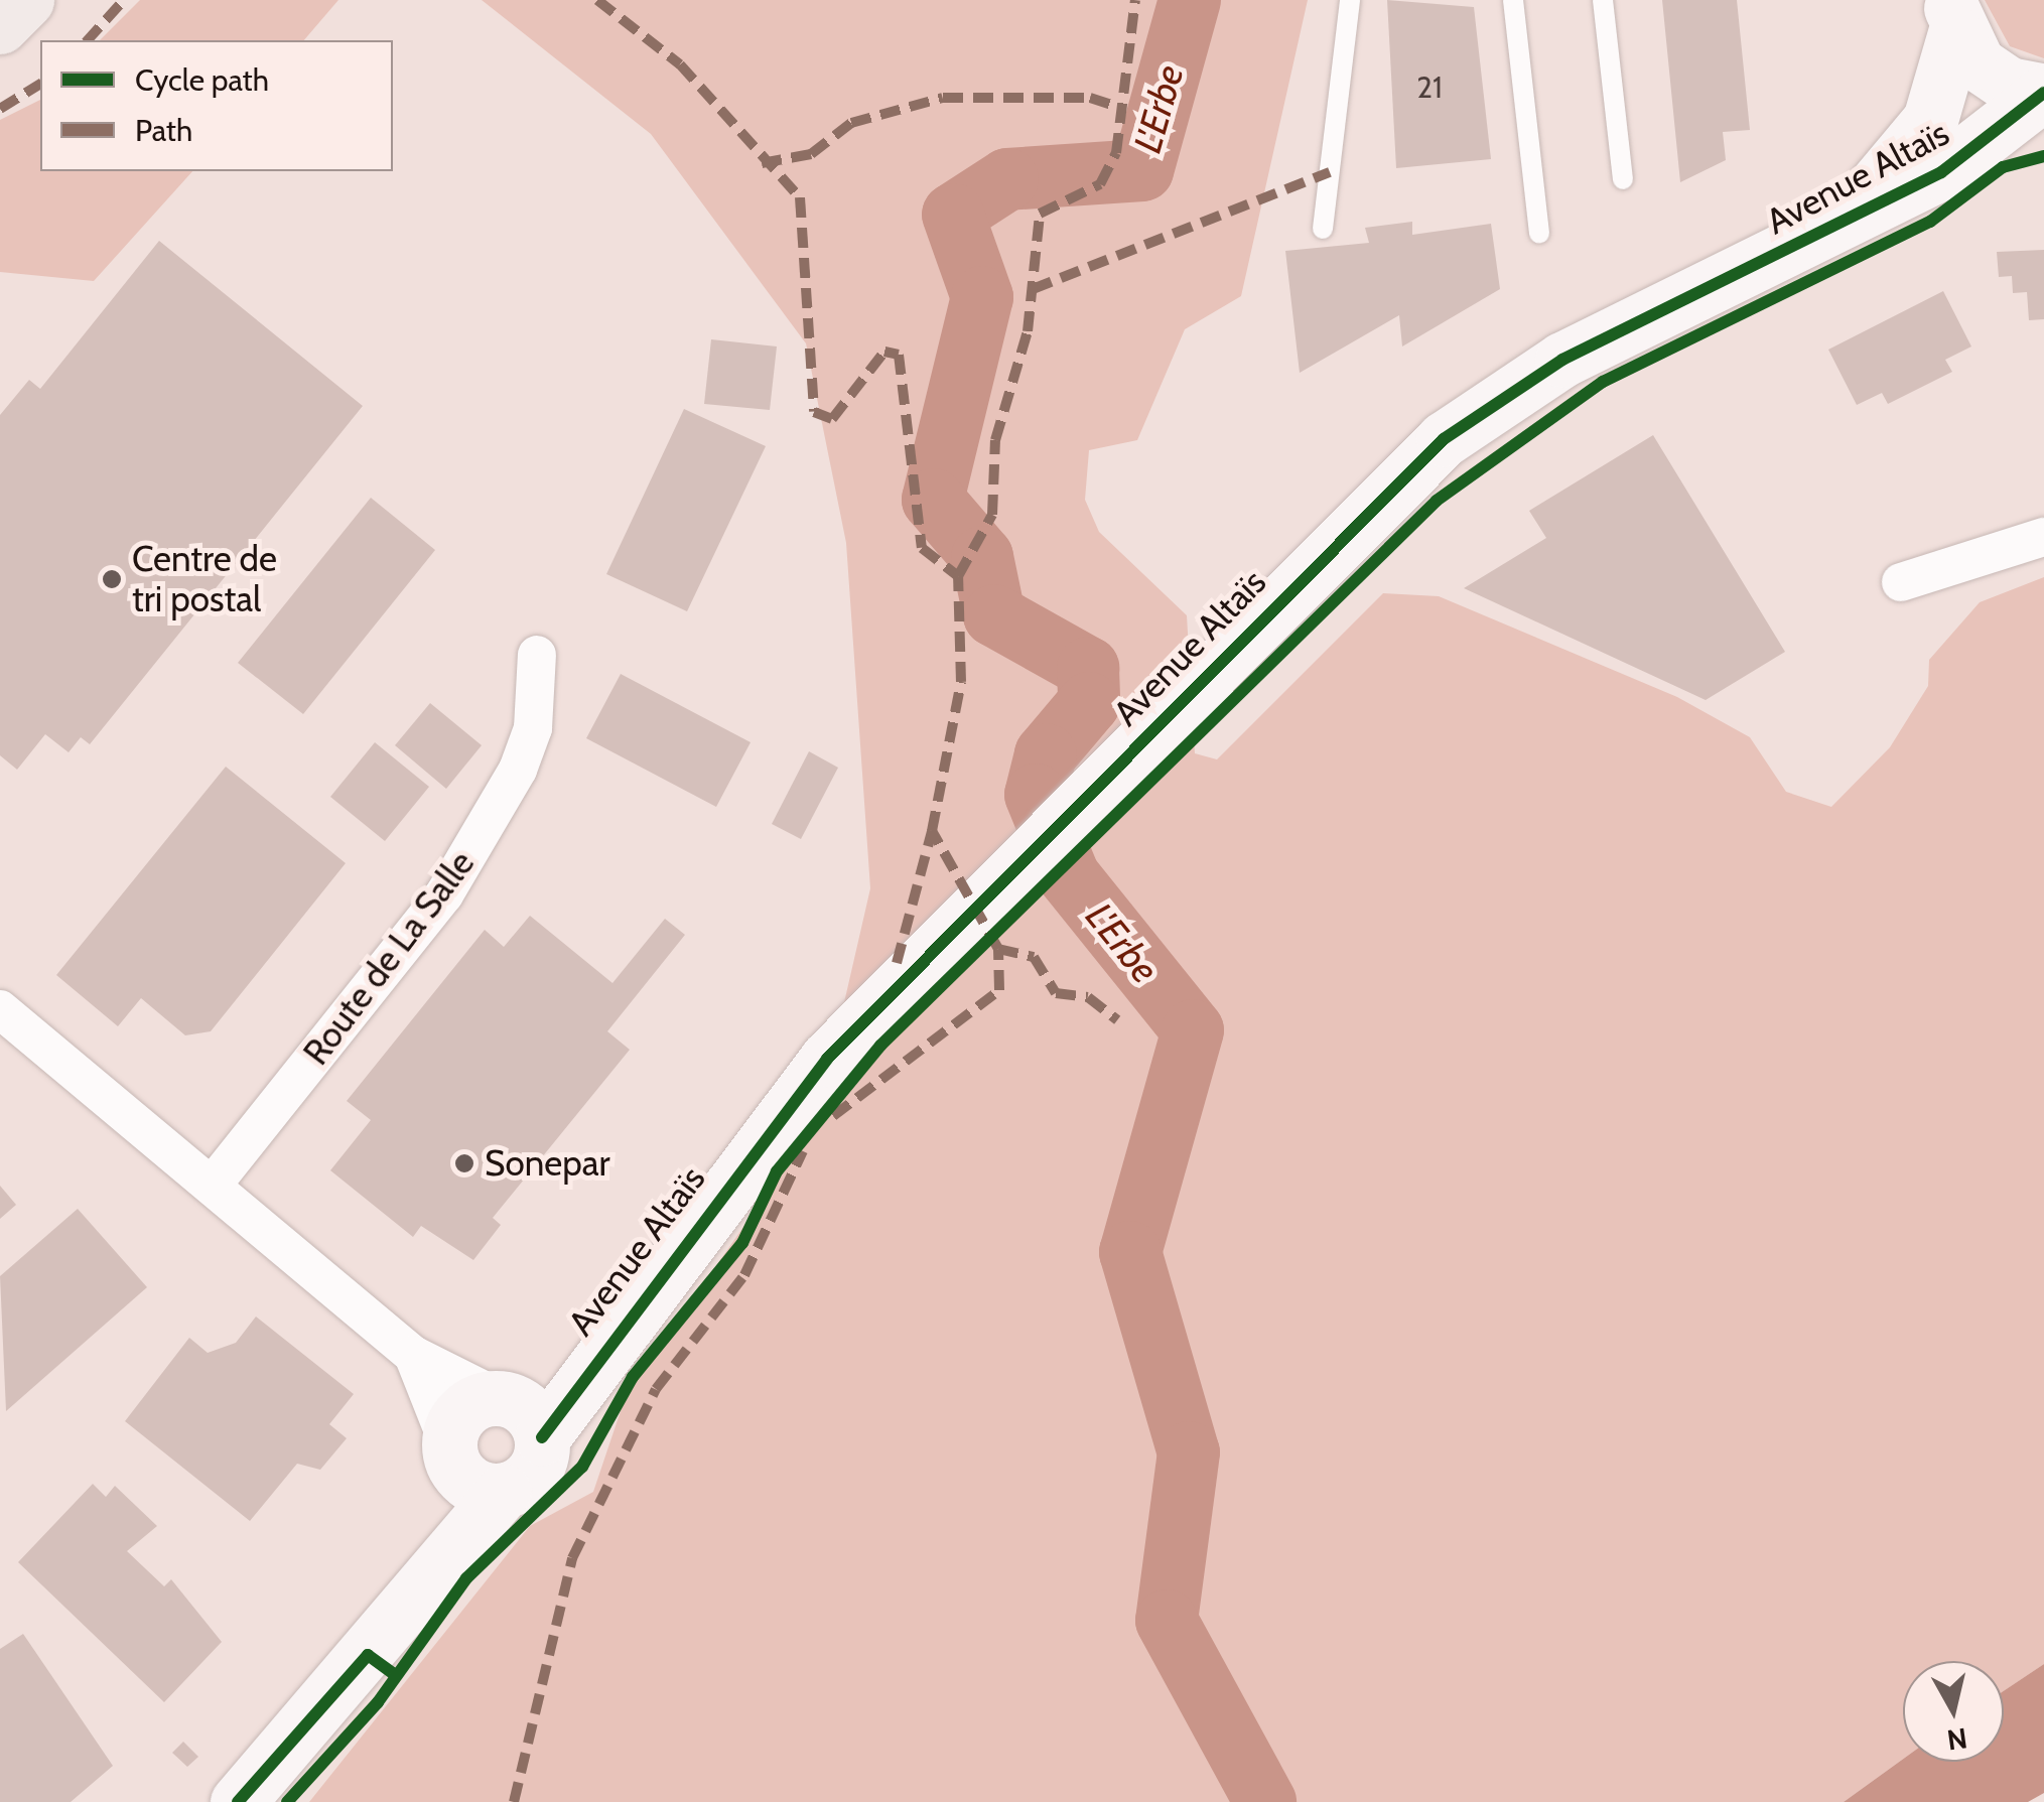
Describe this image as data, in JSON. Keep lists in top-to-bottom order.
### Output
{
  "streets": {
    "street": ["Avenue Altaïs", "Route de La Salle"]
  },
  "water": ["L'Erbe"],
  "places": ["Centre de tri postal", "Sonepar"],
  "house_numbers": ["21"],
  "legend": ["Cycle path", "Path"],
  "north": "bottom"
}
